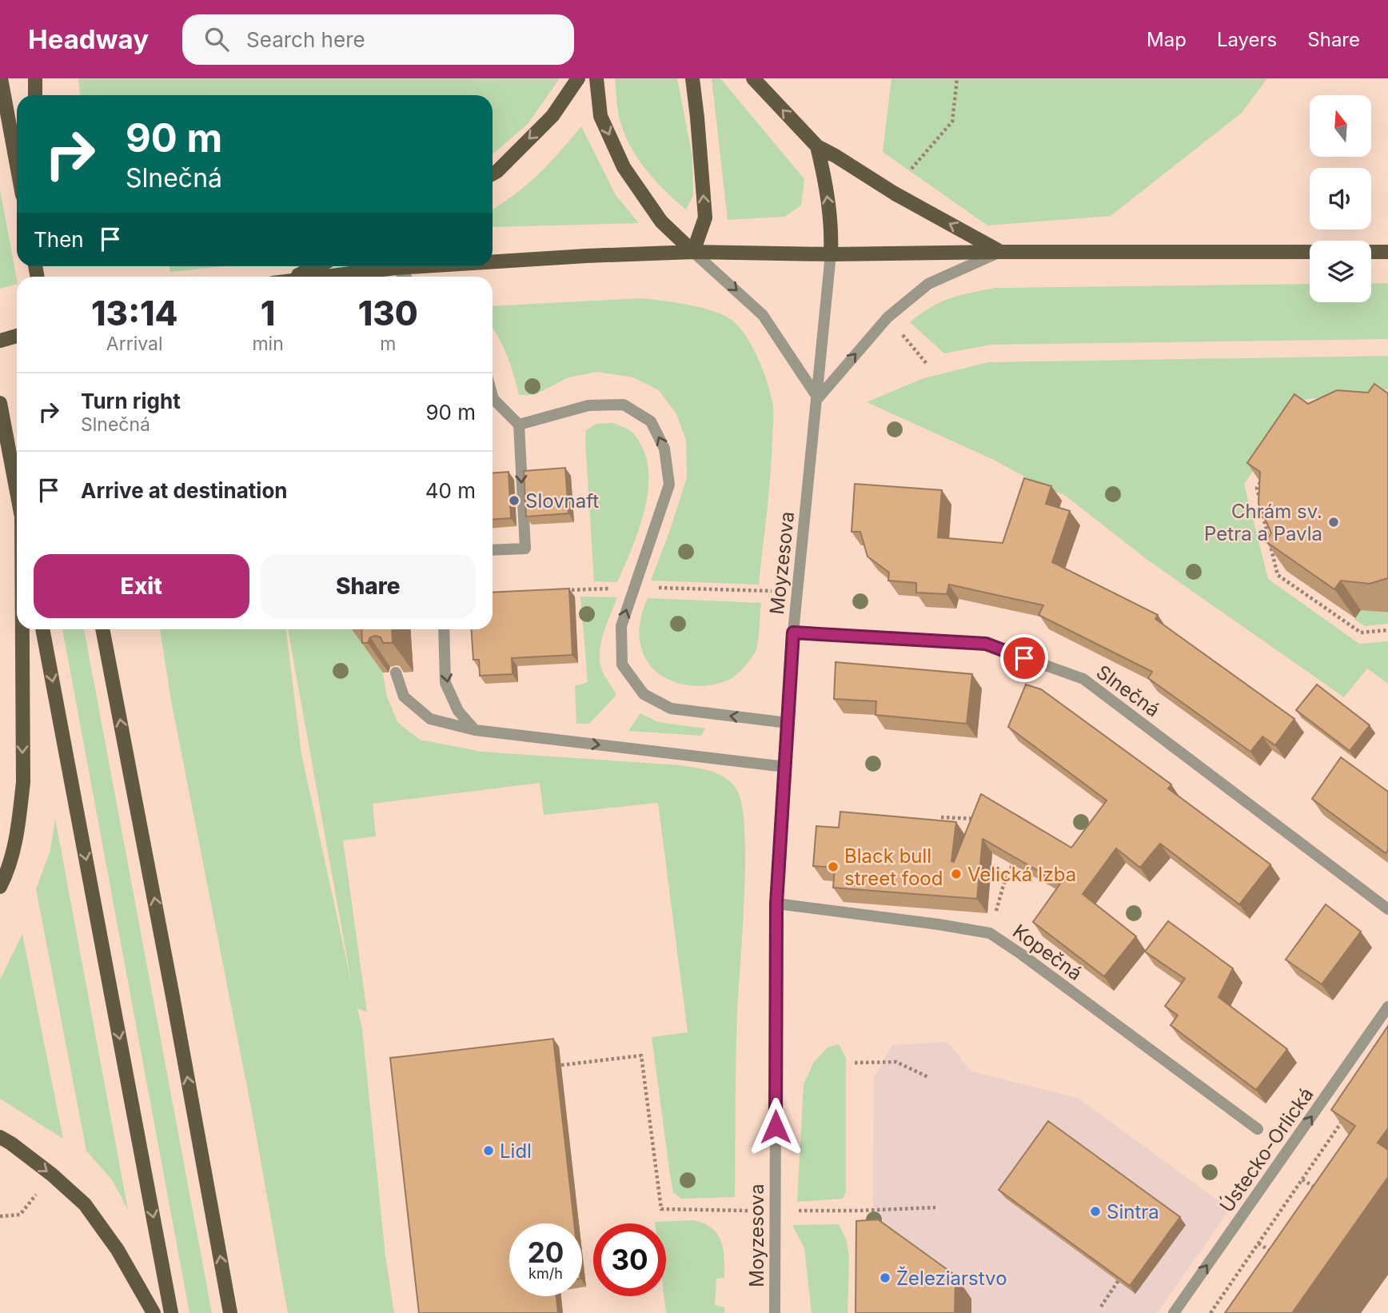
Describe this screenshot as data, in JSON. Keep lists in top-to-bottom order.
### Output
{
  "streets": {
    "street": [
      "Moyzesova",
      "Slnečná",
      "Kopečná",
      "Ústecko-Orlická"
    ]
  },
  "crossings": [
    ["Moyzesova", "Slnečná"],
    ["Moyzesova", "Kopečná"]
  ],
  "one_way": ["Ústecko-Orlická"],
  "places": [
    "Slovnaft",
    "Chrám sv. Petra a Pavla",
    "Black bull street food",
    "Velická Izba",
    "Lidl",
    "Sintra",
    "Železiarstvo"
  ],
  "north": "top",
  "page": {
    "header": "Headway",
    "search": "Search here",
    "nav": ["Map", "Layers", "Share"],
    "turn": ["90 m", "Slnečná"],
    "then": "Then",
    "eta": [
      "13:14",
      "Arrival",
      "1",
      "min",
      "130",
      "m"
    ],
    "list": [
      {
        "name": "Turn right",
        "note": "Slnečná",
        "value": "90 m"
      },
      {
        "name": "Arrive at destination",
        "value": "40 m"
      }
    ],
    "buttons": ["Exit", "Share"],
    "speed": "20 km/h",
    "limit": "30"
  }
}
